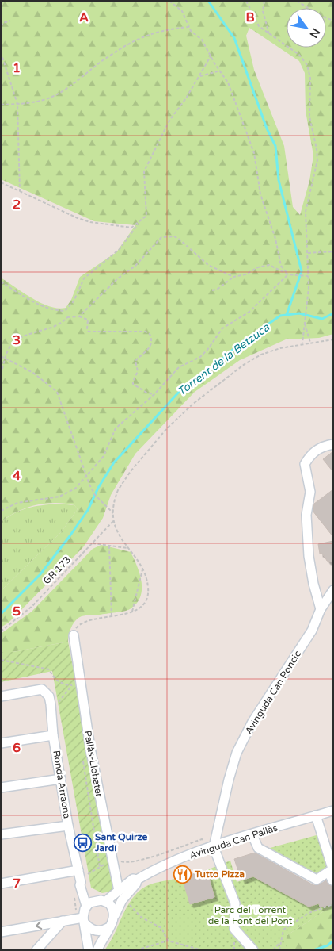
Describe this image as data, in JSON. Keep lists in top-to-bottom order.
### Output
{
  "streets": {
    "street": [
      "Avinguda Can Poncic",
      "Pallàs-Llobater",
      "Ronda Arraona",
      "Avinguda Can Pallàs"
    ],
    "path": ["GR 173"]
  },
  "crossings": [
    ["Avinguda Can Poncic", "Avinguda Can Pallàs"],
    ["Pallàs-Llobater", "Avinguda Can Pallàs"],
    ["Ronda Arraona", "Avinguda Can Pallàs"]
  ],
  "water": ["Torrent de la Betzuca"],
  "parks": ["Parc del Torrent de la Font del Pont"],
  "places": {
    "bus stop": ["Sant Quirze Jardí"],
    "restaurant": ["Tutto Pizza"]
  },
  "north": "bottom right",
  "grid": {
    "columns": ["A", "B"],
    "rows": [
      "1",
      "2",
      "3",
      "4",
      "5",
      "6",
      "7"
    ]
  }
}
